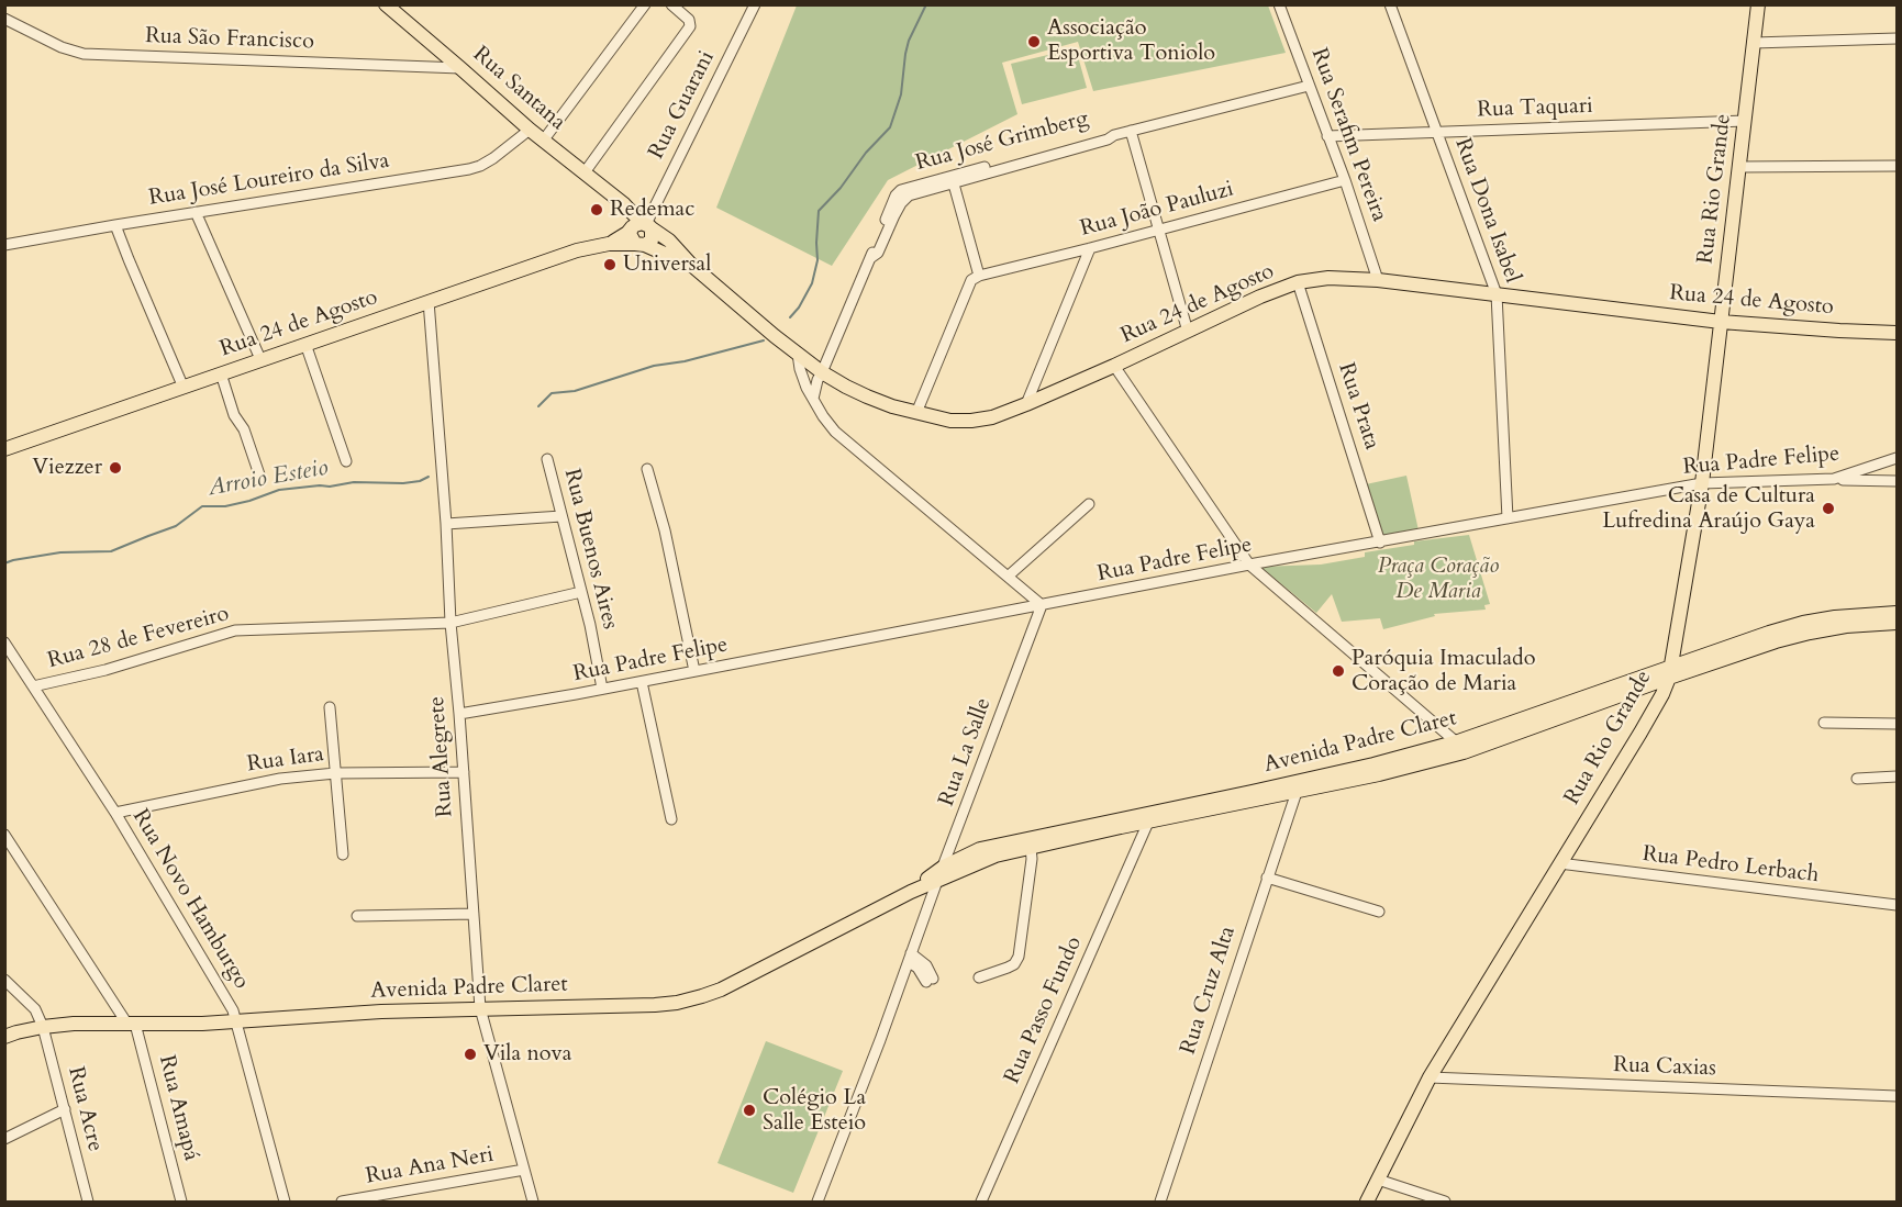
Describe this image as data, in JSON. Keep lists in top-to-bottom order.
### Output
{
  "streets": {
    "main road": [
      "Rua Santana",
      "Rua Rio Grande",
      "Rua 24 de Agosto",
      "Avenida Padre Claret"
    ],
    "street": [
      "Rua São Francisco",
      "Rua Guarani",
      "Rua Taquari",
      "Rua Serafim Pereira",
      "Rua José Grimberg",
      "Rua José Loureiro da Silva",
      "Rua João Pauluzi",
      "Rua Dona Isabel",
      "Rua Prata",
      "Rua Padre Felipe",
      "Rua Buenos Aires",
      "Rua 28 de Fevereiro",
      "Rua La Salle",
      "Rua Alegrete",
      "Rua Iara",
      "Rua Pedro Lerbach",
      "Rua Novo Hamburgo",
      "Rua Cruz Alta",
      "Rua Passo Fundo",
      "Rua Caxias",
      "Rua Amapá",
      "Rua Acre",
      "Rua Ana Neri"
    ]
  },
  "crossings": [
    ["Rua São Francisco", "Rua Santana"],
    ["Rua Santana", "Rua Guarani"],
    ["Rua Santana", "Rua José Loureiro da Silva"],
    ["Rua Santana", "Rua 24 de Agosto"],
    ["Rua Guarani", "Rua 24 de Agosto"],
    ["Rua Taquari", "Rua Serafim Pereira"],
    ["Rua Taquari", "Rua Rio Grande"],
    ["Rua Taquari", "Rua Dona Isabel"],
    ["Rua Serafim Pereira", "Rua José Grimberg"],
    ["Rua Serafim Pereira", "Rua João Pauluzi"],
    ["Rua Serafim Pereira", "Rua 24 de Agosto"],
    ["Rua José Grimberg", "Rua 24 de Agosto"],
    ["Rua Rio Grande", "Rua 24 de Agosto"],
    ["Rua Rio Grande", "Rua Padre Felipe"],
    ["Rua Rio Grande", "Avenida Padre Claret"],
    ["Rua Rio Grande", "Rua Pedro Lerbach"],
    ["Rua Rio Grande", "Rua Caxias"],
    ["Rua Dona Isabel", "Rua 24 de Agosto"],
    ["Rua Dona Isabel", "Rua Padre Felipe"],
    ["Rua 24 de Agosto", "Rua Prata"],
    ["Rua 24 de Agosto", "Rua Alegrete"],
    ["Rua Prata", "Rua Padre Felipe"],
    ["Rua Padre Felipe", "Rua Buenos Aires"],
    ["Rua Padre Felipe", "Rua La Salle"],
    ["Rua Padre Felipe", "Rua Alegrete"],
    ["Rua Buenos Aires", "Rua 28 de Fevereiro"],
    ["Rua 28 de Fevereiro", "Rua Alegrete"],
    ["Rua 28 de Fevereiro", "Rua Novo Hamburgo"],
    ["Avenida Padre Claret", "Rua La Salle"],
    ["Avenida Padre Claret", "Rua Alegrete"],
    ["Avenida Padre Claret", "Rua Novo Hamburgo"],
    ["Avenida Padre Claret", "Rua Cruz Alta"],
    ["Avenida Padre Claret", "Rua Passo Fundo"],
    ["Avenida Padre Claret", "Rua Amapá"],
    ["Avenida Padre Claret", "Rua Acre"],
    ["Rua Alegrete", "Rua Iara"],
    ["Rua Alegrete", "Rua Ana Neri"],
    ["Rua Iara", "Rua Novo Hamburgo"]
  ],
  "water": ["Arroio Esteio"],
  "parks": ["Praça Coração De Maria"],
  "places": [
    "Associação Esportiva Toniolo",
    "Redemac",
    "Universal",
    "Viezzer",
    "Casa de Cultura Lufredina Araújo Gaya",
    "Paróquia Imaculado Coração de Maria",
    "Vila nova",
    "Colégio La Salle Esteio"
  ]
}
